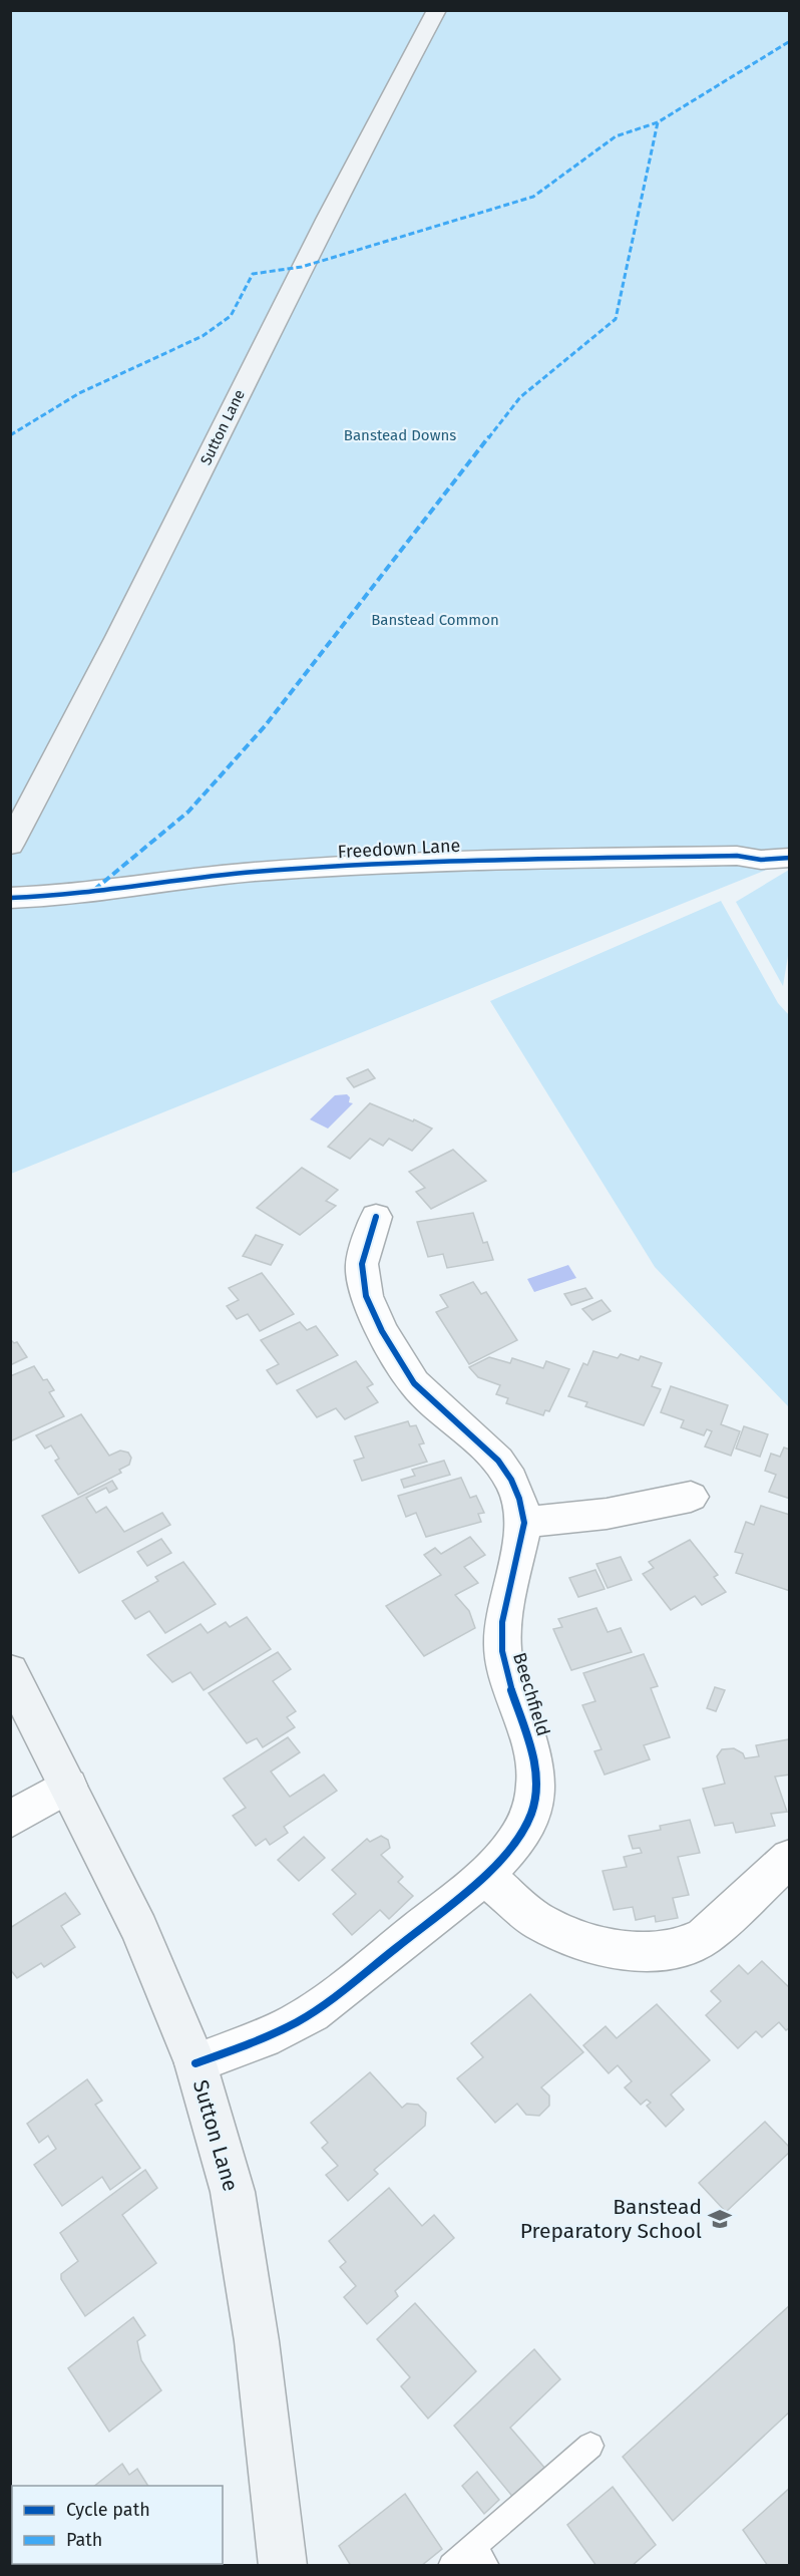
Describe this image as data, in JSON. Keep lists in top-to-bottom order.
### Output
{
  "streets": {
    "main road": ["Sutton Lane"],
    "street": ["Freedown Lane", "Beechfield"]
  },
  "crossings": [
    ["Sutton Lane", "Beechfield"]
  ],
  "parks": ["Banstead Downs", "Banstead Common"],
  "places": {
    "school or university": ["Banstead Preparatory School"]
  },
  "legend": ["Cycle path", "Path"]
}
